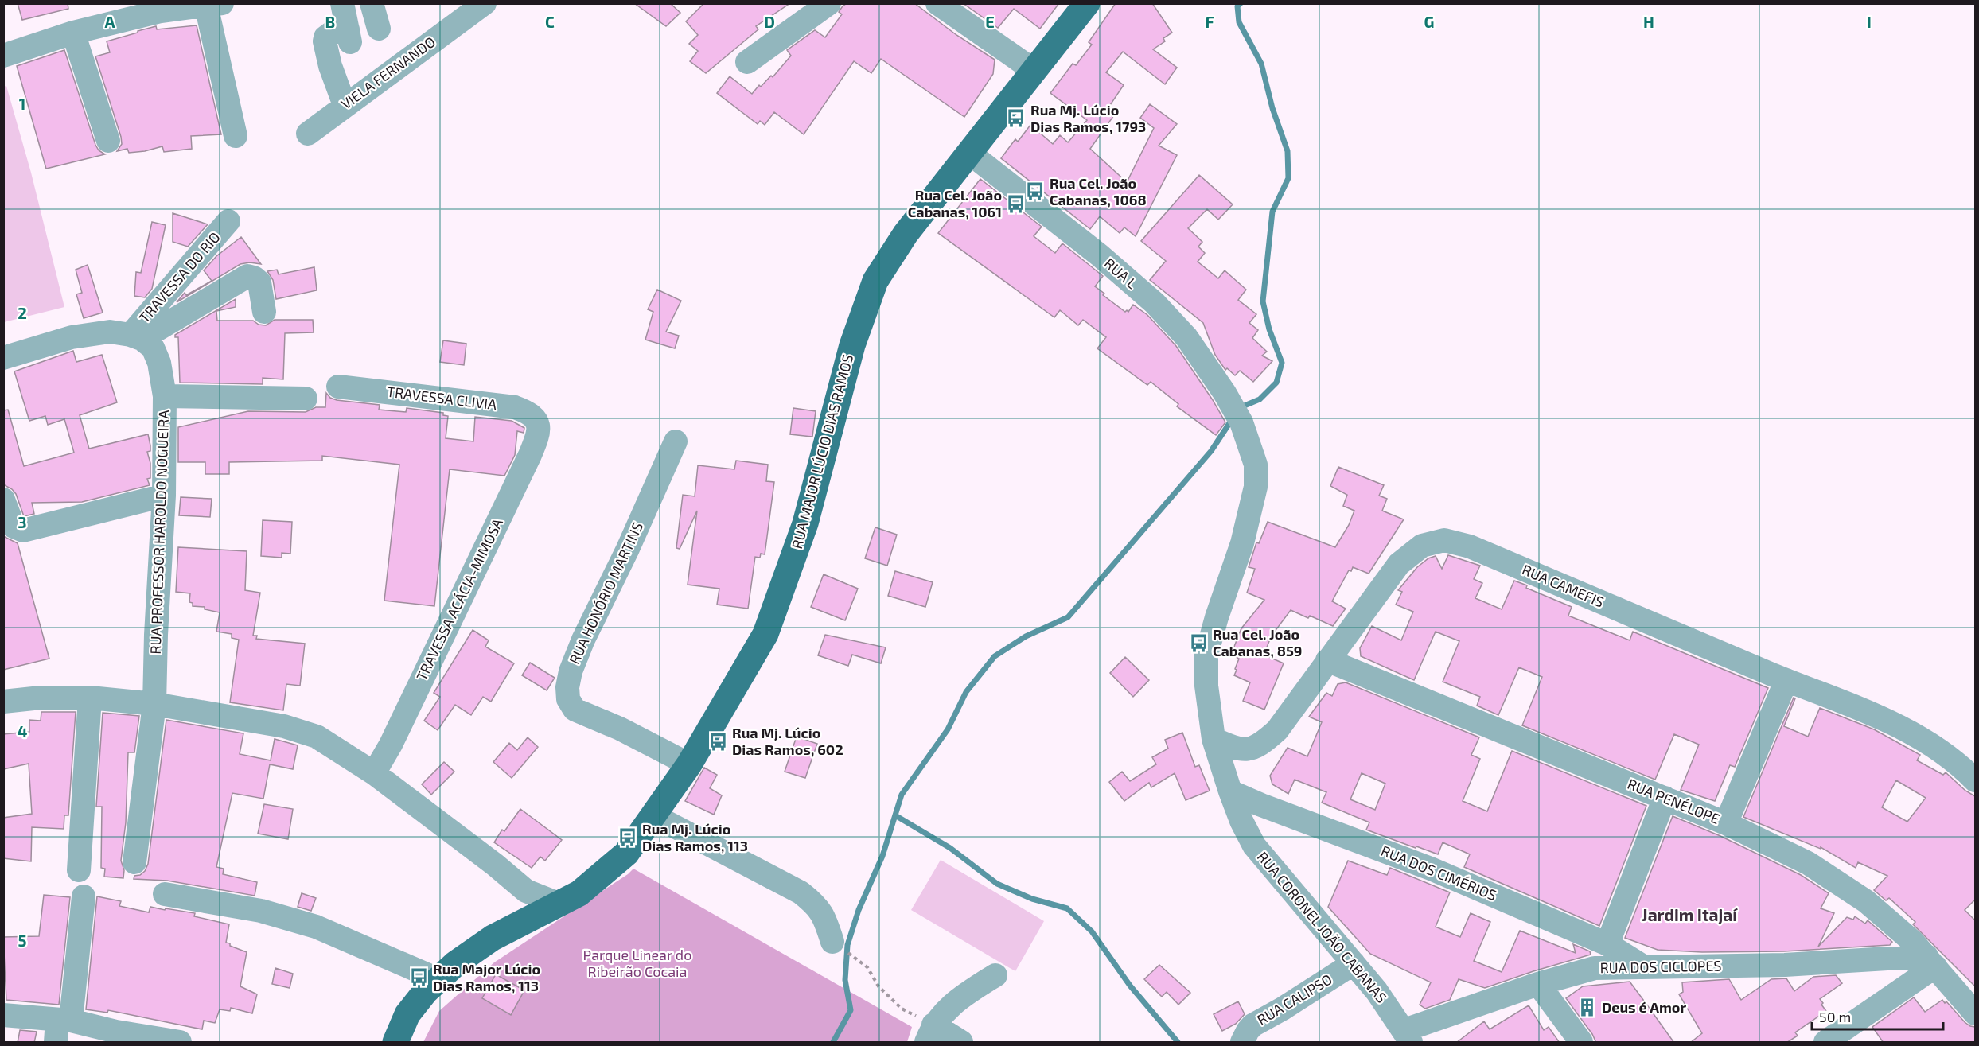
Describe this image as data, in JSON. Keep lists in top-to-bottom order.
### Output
{
  "streets": {
    "main road": ["RUA MAJOR LÚCIO DIAS RAMOS"],
    "street": [
      "VIELA FERNANDO",
      "RUA L",
      "TRAVESSA DO RIO",
      "TRAVESSA CLIVIA",
      "RUA PROFESSOR HAROLDO NOGUEIRA",
      "RUA CAMEFIS",
      "RUA HONÓRIO MARTINS",
      "TRAVESSA ACÁCIA-MIMOSA",
      "RUA PENÉLOPE",
      "RUA DOS CIMÉRIOS",
      "RUA CORONEL JOÃO CABANAS",
      "RUA DOS CICLOPES",
      "RUA CALIPSO"
    ]
  },
  "crossings": [
    ["RUA L", "RUA MAJOR LÚCIO DIAS RAMOS"],
    ["RUA L", "RUA CORONEL JOÃO CABANAS"],
    ["TRAVESSA DO RIO", "RUA PROFESSOR HAROLDO NOGUEIRA"],
    ["TRAVESSA CLIVIA", "TRAVESSA ACÁCIA-MIMOSA"],
    ["RUA MAJOR LÚCIO DIAS RAMOS", "RUA HONÓRIO MARTINS"],
    ["RUA CAMEFIS", "RUA PENÉLOPE"],
    ["RUA CAMEFIS", "RUA CORONEL JOÃO CABANAS"],
    ["RUA PENÉLOPE", "RUA DOS CICLOPES"],
    ["RUA DOS CIMÉRIOS", "RUA CORONEL JOÃO CABANAS"],
    ["RUA DOS CIMÉRIOS", "RUA DOS CICLOPES"],
    ["RUA CORONEL JOÃO CABANAS", "RUA DOS CICLOPES"],
    ["RUA CORONEL JOÃO CABANAS", "RUA CALIPSO"]
  ],
  "districts": ["Jardim Itajaí"],
  "parks": ["Parque Linear do Ribeirão Cocaia"],
  "places": {
    "bus stop": [
      "Rua Mj. Lúcio Dias Ramos, 1793",
      "Rua Cel. João Cabanas, 1068",
      "Rua Cel. João Cabanas, 1061",
      "Rua Cel. João Cabanas, 859",
      "Rua Mj. Lúcio Dias Ramos, 602",
      "Rua Mj. Lúcio Dias Ramos, 113",
      "Rua Major Lúcio Dias Ramos, 113"
    ],
    "building": ["Deus é Amor"]
  },
  "scale_bar": "50 m",
  "grid": {
    "columns": [
      "A",
      "B",
      "C",
      "D",
      "E",
      "F",
      "G",
      "H",
      "I"
    ],
    "rows": [
      "1",
      "2",
      "3",
      "4",
      "5"
    ]
  }
}
